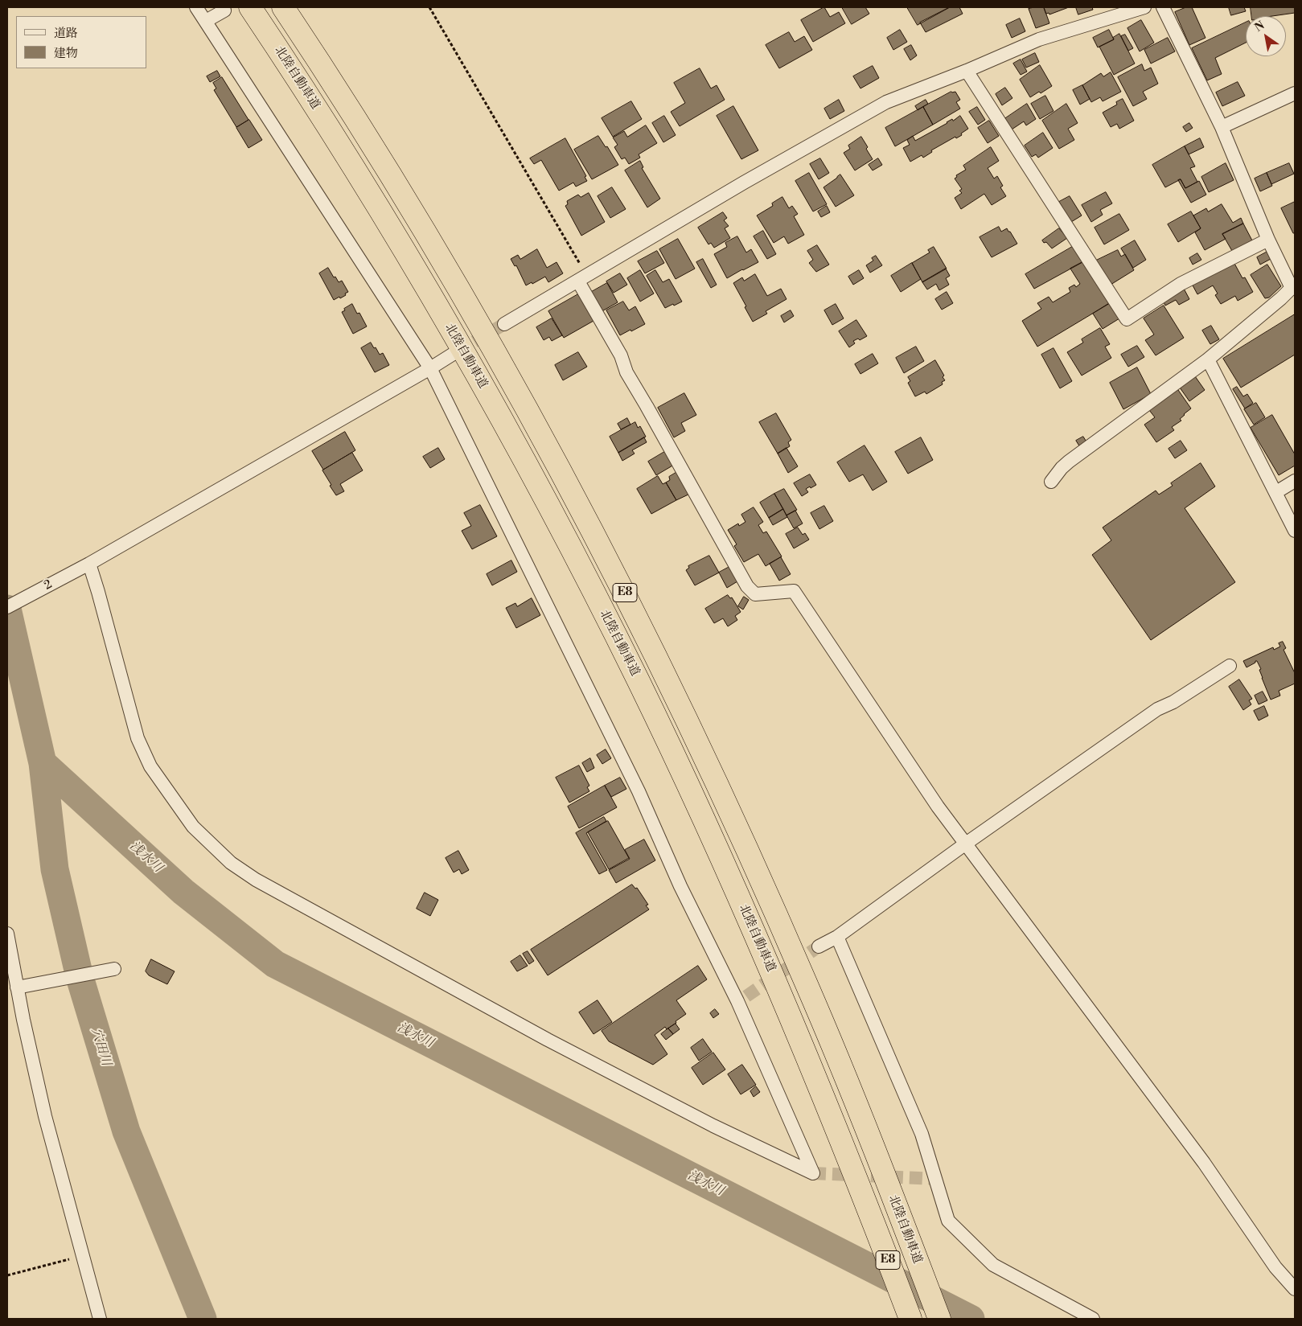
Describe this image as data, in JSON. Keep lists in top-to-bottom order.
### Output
{
  "streets": {
    "highway": ["北陸自動車道", "E8"],
    "street": ["2"]
  },
  "water": ["浅水川", "穴田川"],
  "legend": ["道路", "建物"],
  "north": "top left"
}
